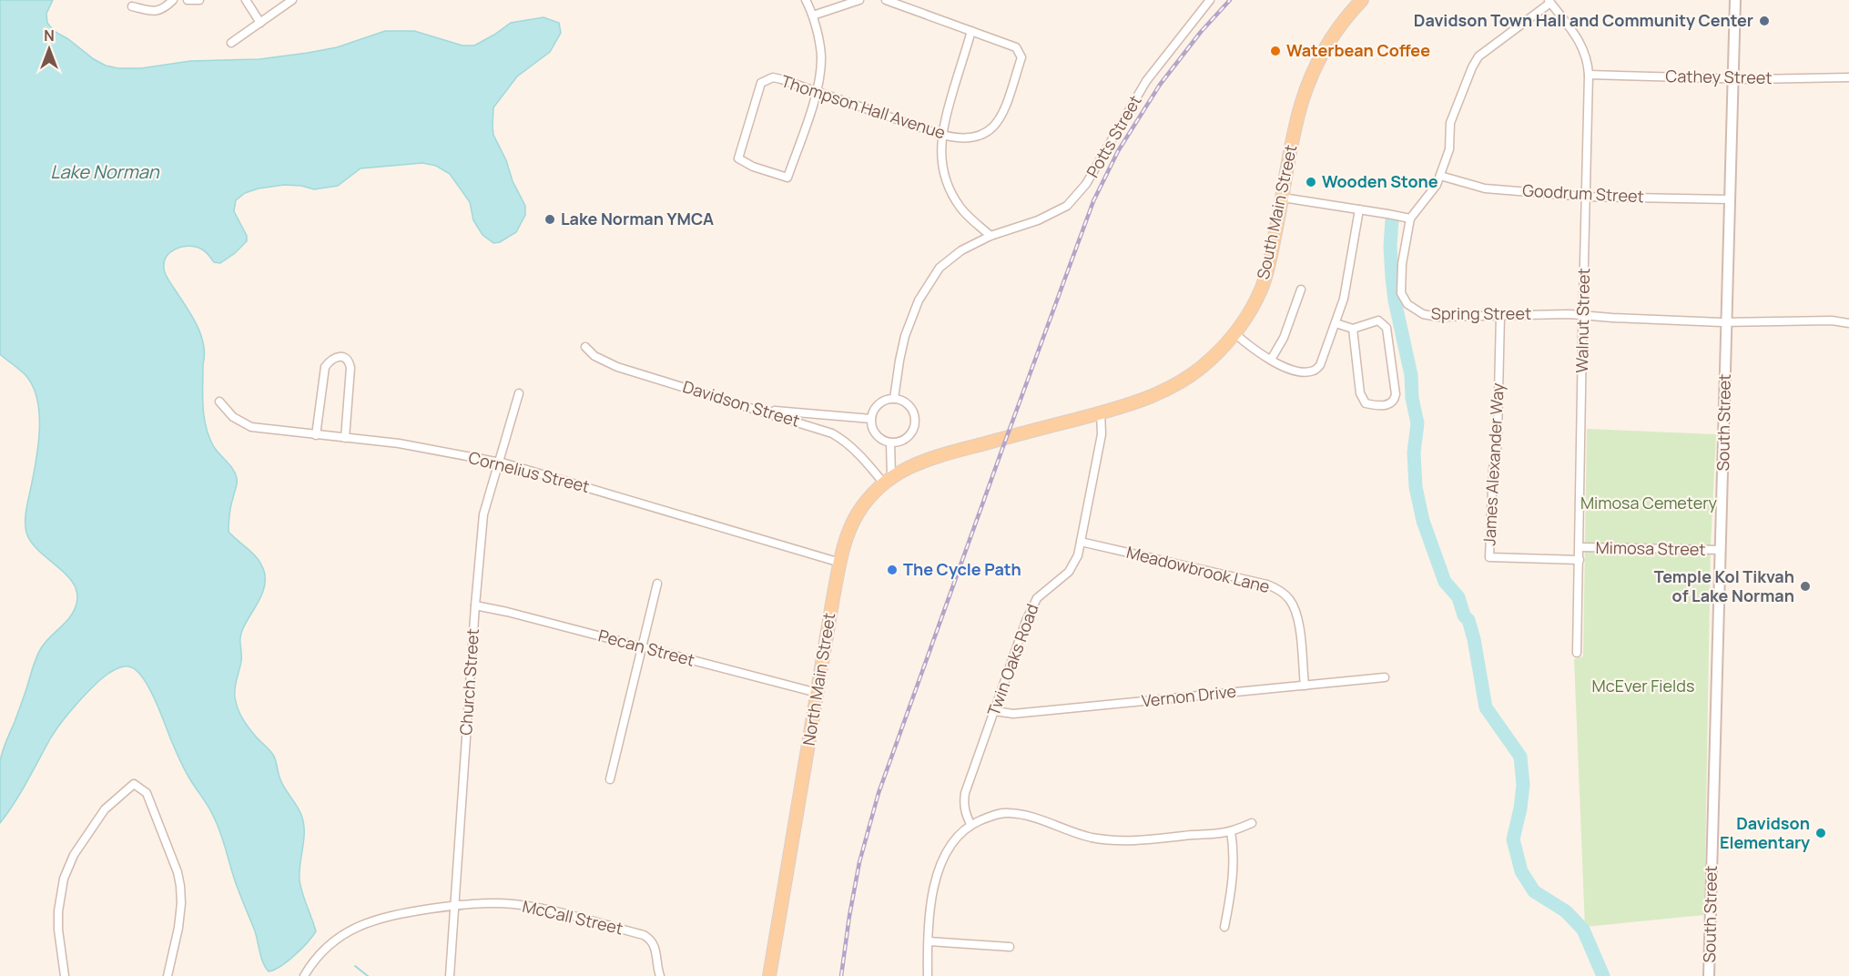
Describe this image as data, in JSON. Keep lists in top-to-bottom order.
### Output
{
  "streets": {
    "main road": ["South Main Street", "North Main Street"],
    "street": [
      "Cathey Street",
      "Thompson Hall Avenue",
      "Potts Street",
      "Goodrum Street",
      "Spring Street",
      "Walnut Street",
      "Davidson Street",
      "South Street",
      "James Alexander Way",
      "Cornelius Street",
      "Mimosa Street",
      "Meadowbrook Lane",
      "Pecan Street",
      "Twin Oaks Road",
      "Church Street",
      "Vernon Drive",
      "McCall Street"
    ]
  },
  "crossings": [
    ["Cathey Street", "Walnut Street"],
    ["Cathey Street", "South Street"],
    ["Goodrum Street", "Spring Street"],
    ["Goodrum Street", "Walnut Street"],
    ["Goodrum Street", "South Street"],
    ["South Main Street", "Twin Oaks Road"],
    ["South Main Street", "North Main Street"],
    ["Spring Street", "Walnut Street"],
    ["Spring Street", "South Street"],
    ["Spring Street", "James Alexander Way"],
    ["Walnut Street", "James Alexander Way"],
    ["Walnut Street", "Mimosa Street"],
    ["Davidson Street", "North Main Street"],
    ["South Street", "Mimosa Street"],
    ["Cornelius Street", "North Main Street"],
    ["Cornelius Street", "Church Street"],
    ["Meadowbrook Lane", "Twin Oaks Road"],
    ["Meadowbrook Lane", "Vernon Drive"],
    ["Pecan Street", "North Main Street"],
    ["Pecan Street", "Church Street"],
    ["Twin Oaks Road", "Vernon Drive"],
    ["Church Street", "McCall Street"]
  ],
  "water": ["Lake Norman"],
  "parks": ["Mimosa Cemetery", "McEver Fields"],
  "places": [
    "Davidson Town Hall and Community Center",
    "Waterbean Coffee",
    "Wooden Stone",
    "Lake Norman YMCA",
    "The Cycle Path",
    "Temple Kol Tikvah of Lake Norman",
    "Davidson Elementary"
  ],
  "north": "top"
}
